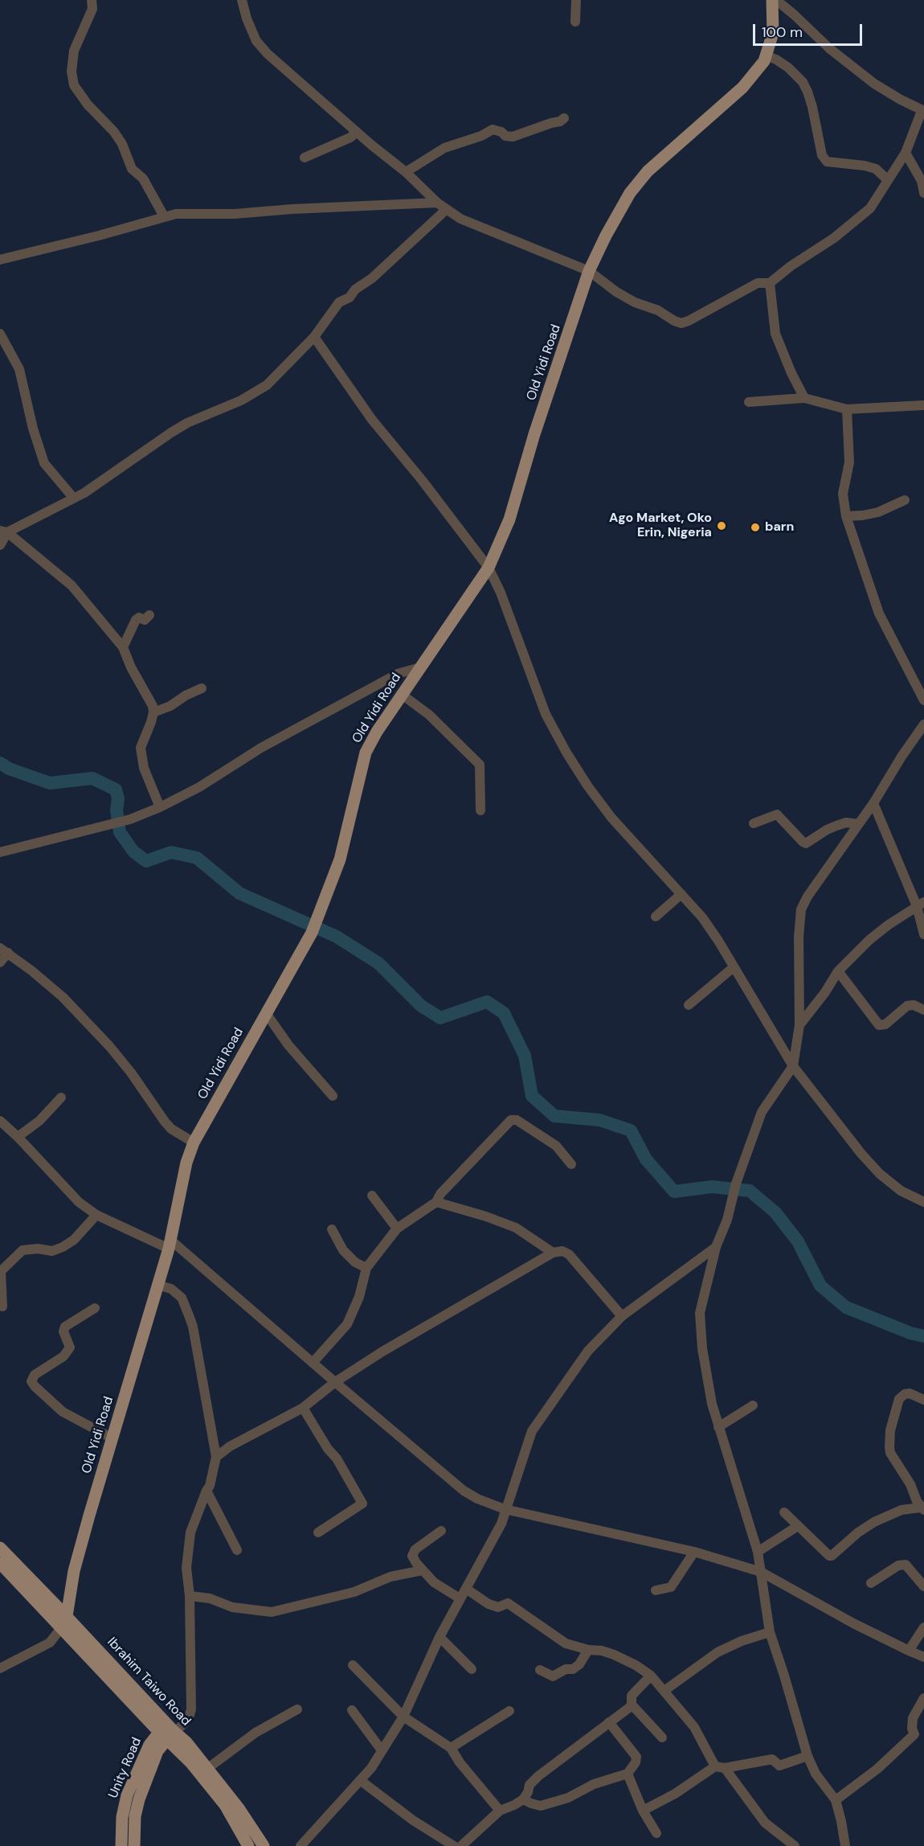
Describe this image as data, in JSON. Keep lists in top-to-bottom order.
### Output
{
  "streets": {
    "main road": ["Old Yidi Road", "Ibrahim Taiwo Road", "Unity Road"]
  },
  "crossings": [
    ["Old Yidi Road", "Ibrahim Taiwo Road"],
    ["Ibrahim Taiwo Road", "Unity Road"]
  ],
  "places": ["Ago Market, Oko Erin, Nigeria", "barn"],
  "scale_bar": "100 m"
}
